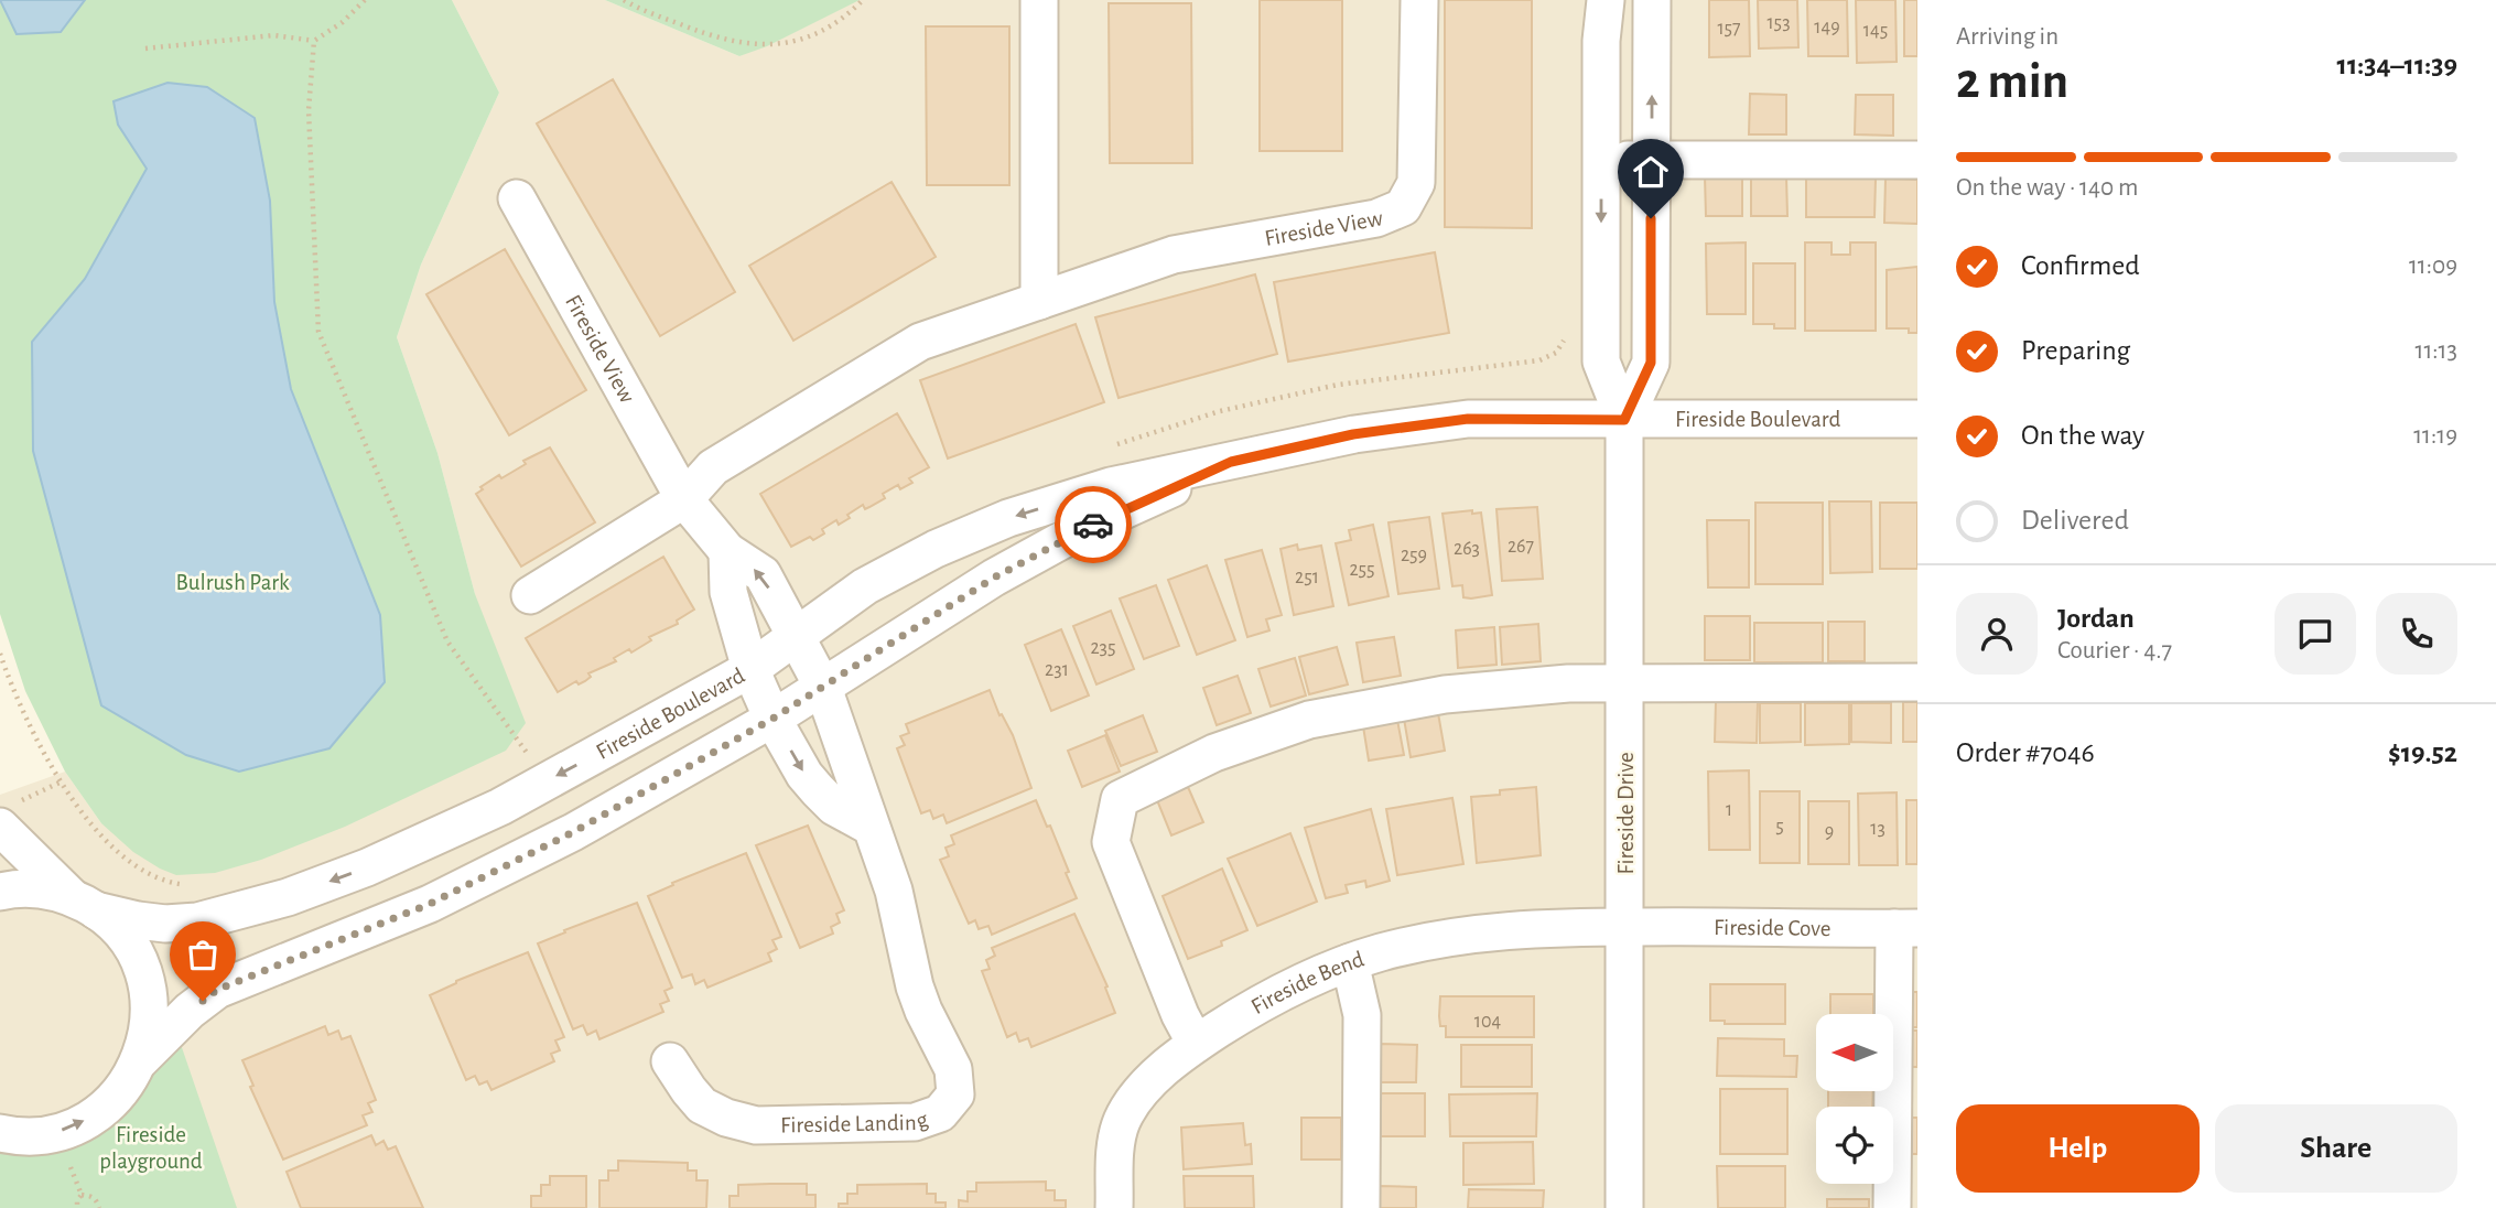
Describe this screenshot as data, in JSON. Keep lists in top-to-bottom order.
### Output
{
  "streets": {
    "street": [
      "Fireside View",
      "Fireside Boulevard",
      "Fireside Drive",
      "Fireside Cove",
      "Fireside Bend",
      "Fireside Landing"
    ]
  },
  "crossings": [
    ["Fireside View", "Fireside Boulevard"],
    ["Fireside View", "Fireside Landing"],
    ["Fireside Boulevard", "Fireside Drive"],
    ["Fireside Boulevard", "Fireside Landing"],
    ["Fireside Drive", "Fireside Cove"],
    ["Fireside Drive", "Fireside Bend"],
    ["Fireside Cove", "Fireside Bend"]
  ],
  "parks": ["Bulrush Park", "Fireside playground"],
  "house_numbers": [
    "153",
    "149",
    "157",
    "145",
    "267",
    "263",
    "259",
    "255",
    "251",
    "235",
    "231",
    "1",
    "5",
    "13",
    "9",
    "104"
  ],
  "north": "left",
  "page": {
    "heading": ["2 min", "Arriving in", "11:34–11:39"],
    "panel": [
      "Jordan",
      "Courier · 4.7",
      "Order #7046",
      "$19.52"
    ],
    "bar": "On the way · 140 m",
    "list": [
      ["Confirmed", "11:09"],
      ["Preparing", "11:13"],
      ["On the way", "11:19"],
      "Delivered"
    ],
    "buttons": ["Help", "Share"]
  }
}
